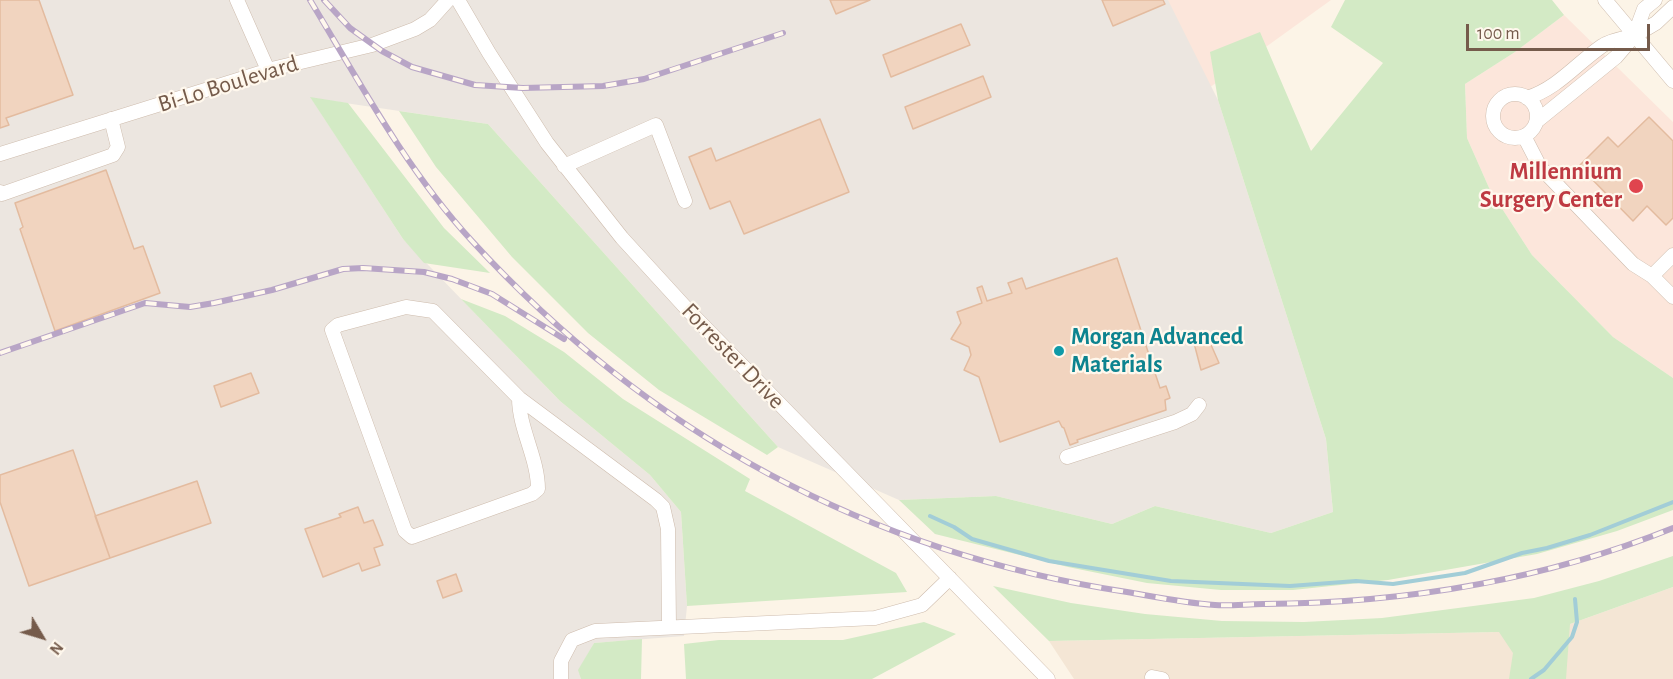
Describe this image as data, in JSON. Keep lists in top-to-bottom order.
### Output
{
  "streets": {
    "street": ["Bi-Lo Boulevard", "Forrester Drive"]
  },
  "places": ["Millennium Surgery Center", "Morgan Advanced Materials"],
  "scale_bar": "100 m",
  "north": "bottom right"
}
